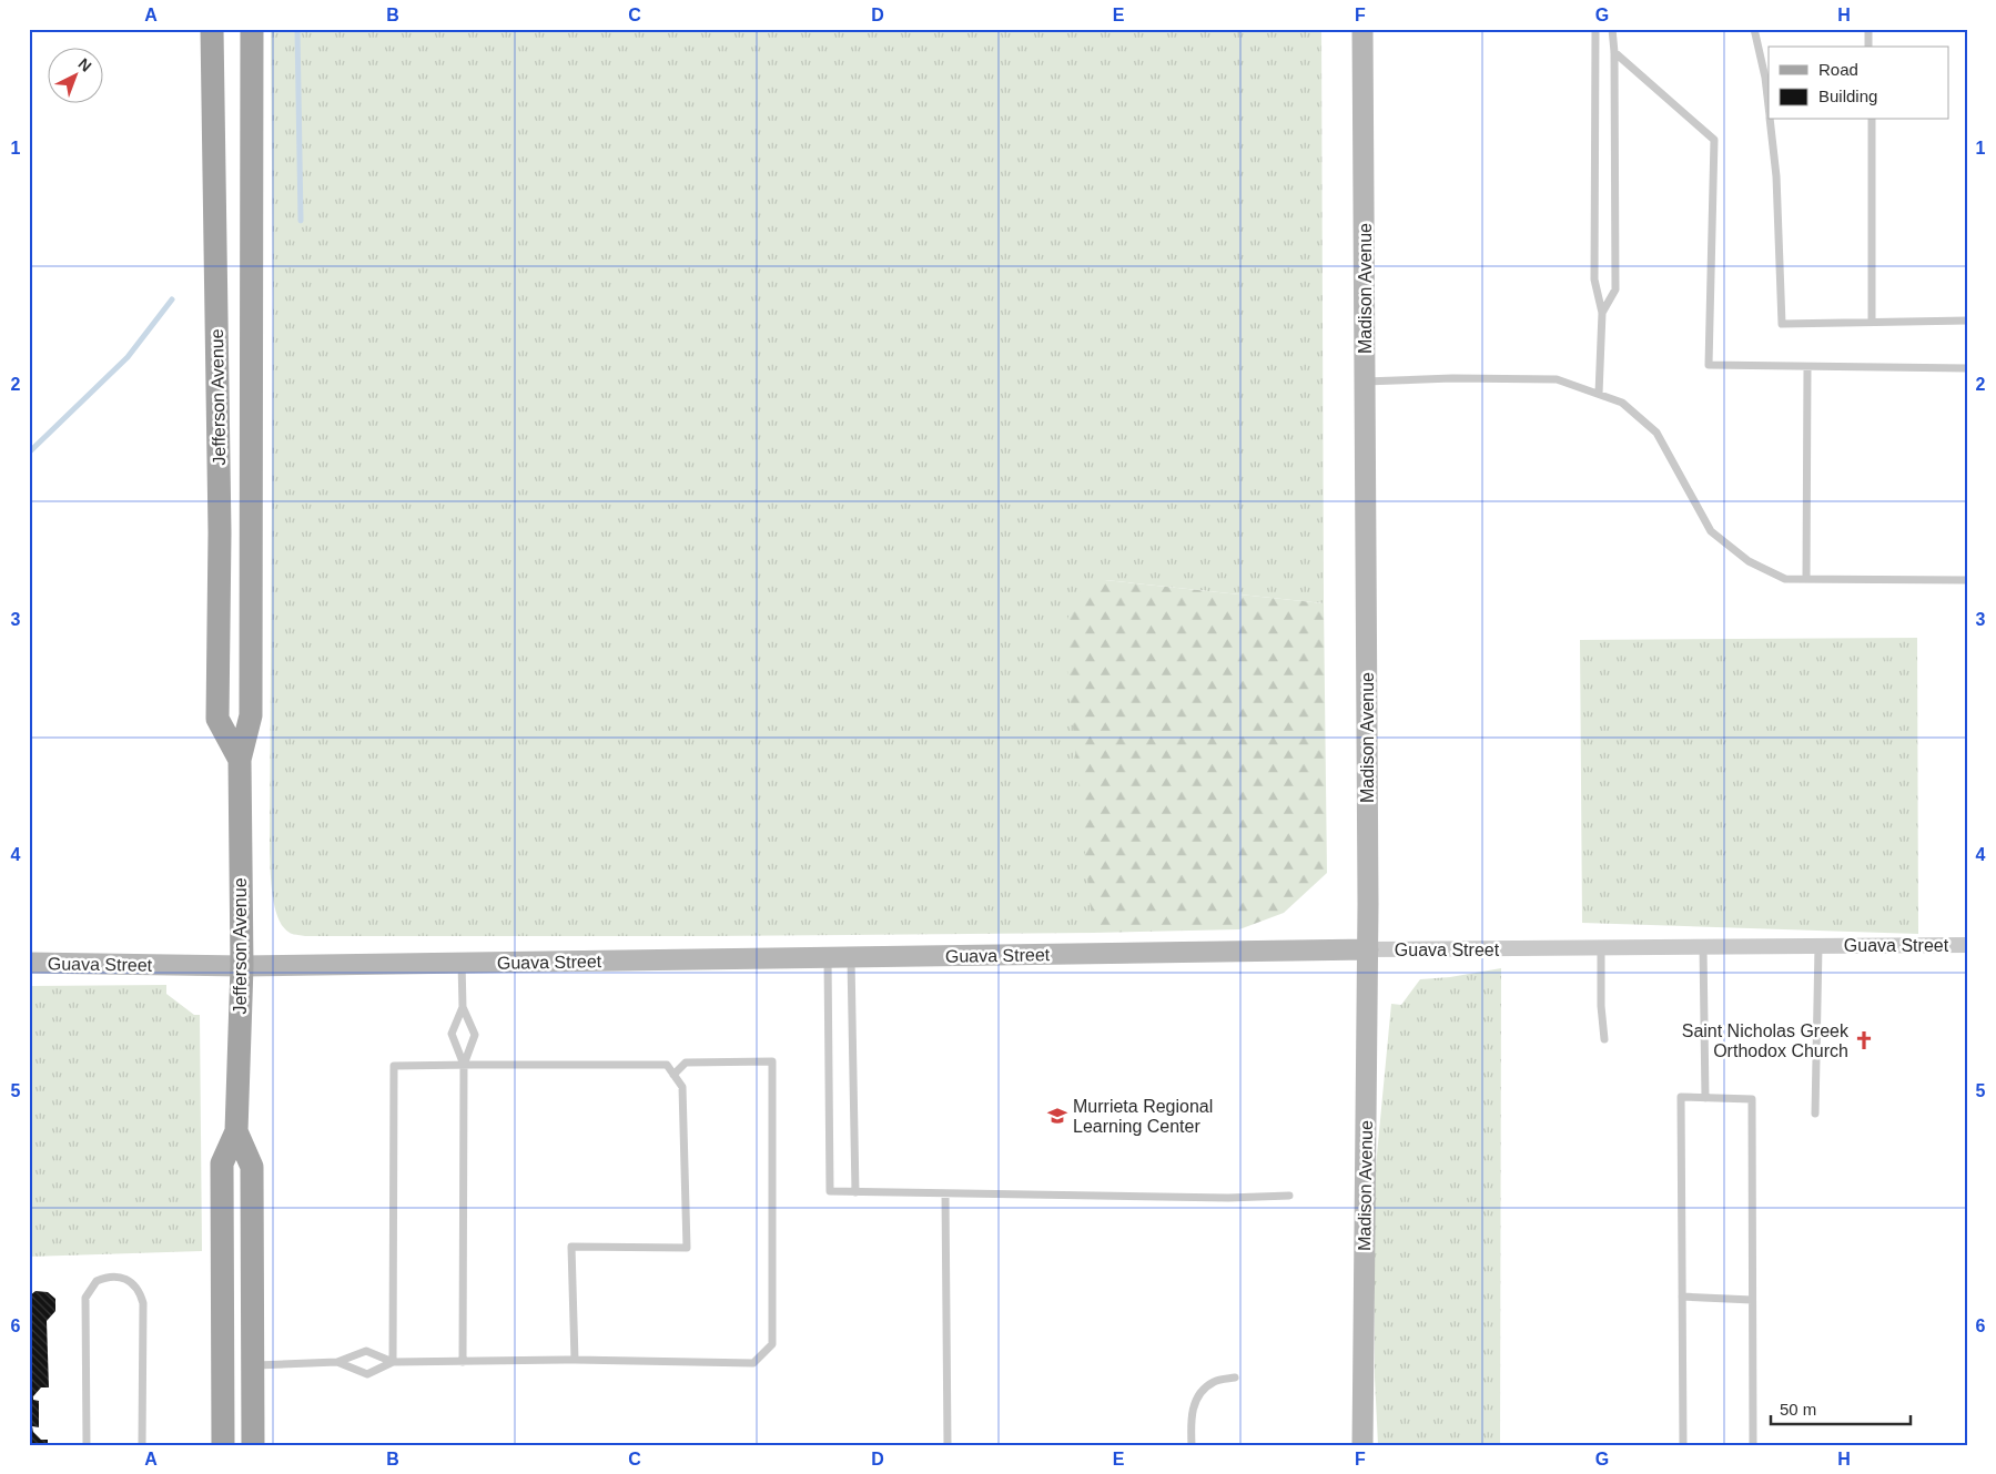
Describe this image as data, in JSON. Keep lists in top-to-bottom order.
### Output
{
  "streets": {
    "main road": ["Jefferson Avenue"],
    "street": ["Madison Avenue", "Guava Street"]
  },
  "crossings": [
    ["Madison Avenue", "Guava Street"],
    ["Jefferson Avenue", "Guava Street"]
  ],
  "places": {
    "church": ["Saint Nicholas Greek Orthodox Church"],
    "school or university": ["Murrieta Regional Learning Center"]
  },
  "legend": ["Road", "Building"],
  "scale_bar": "50 m",
  "north": "top right",
  "grid": {
    "columns": [
      "A",
      "B",
      "C",
      "D",
      "E",
      "F",
      "G",
      "H"
    ],
    "rows": [
      "1",
      "2",
      "3",
      "4",
      "5",
      "6"
    ]
  }
}
